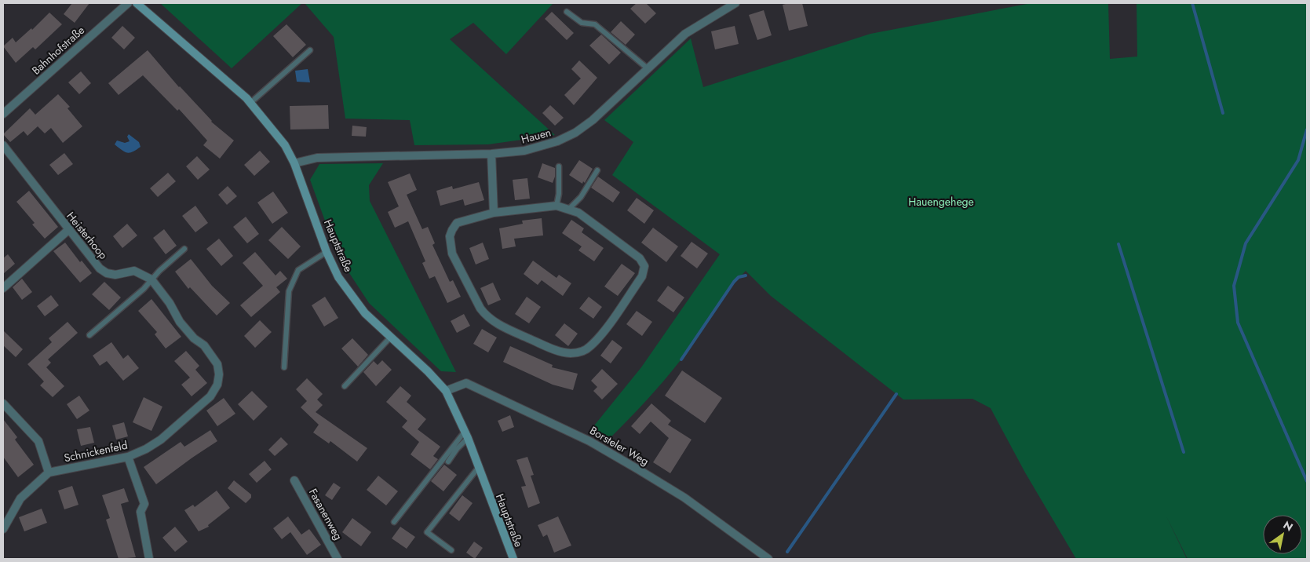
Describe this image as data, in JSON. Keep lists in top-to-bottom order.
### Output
{
  "streets": {
    "main road": ["Hauptstraße"],
    "street": [
      "Bahnhofstraße",
      "Hauen",
      "Heisterhoop",
      "Borsteler Weg",
      "Schnickenfeld",
      "Fasanenweg"
    ]
  },
  "crossings": [
    ["Hauen", "Hauptstraße"],
    ["Heisterhoop", "Schnickenfeld"],
    ["Hauptstraße", "Borsteler Weg"]
  ],
  "parks": ["Hauengehege"],
  "north": "top right"
}
